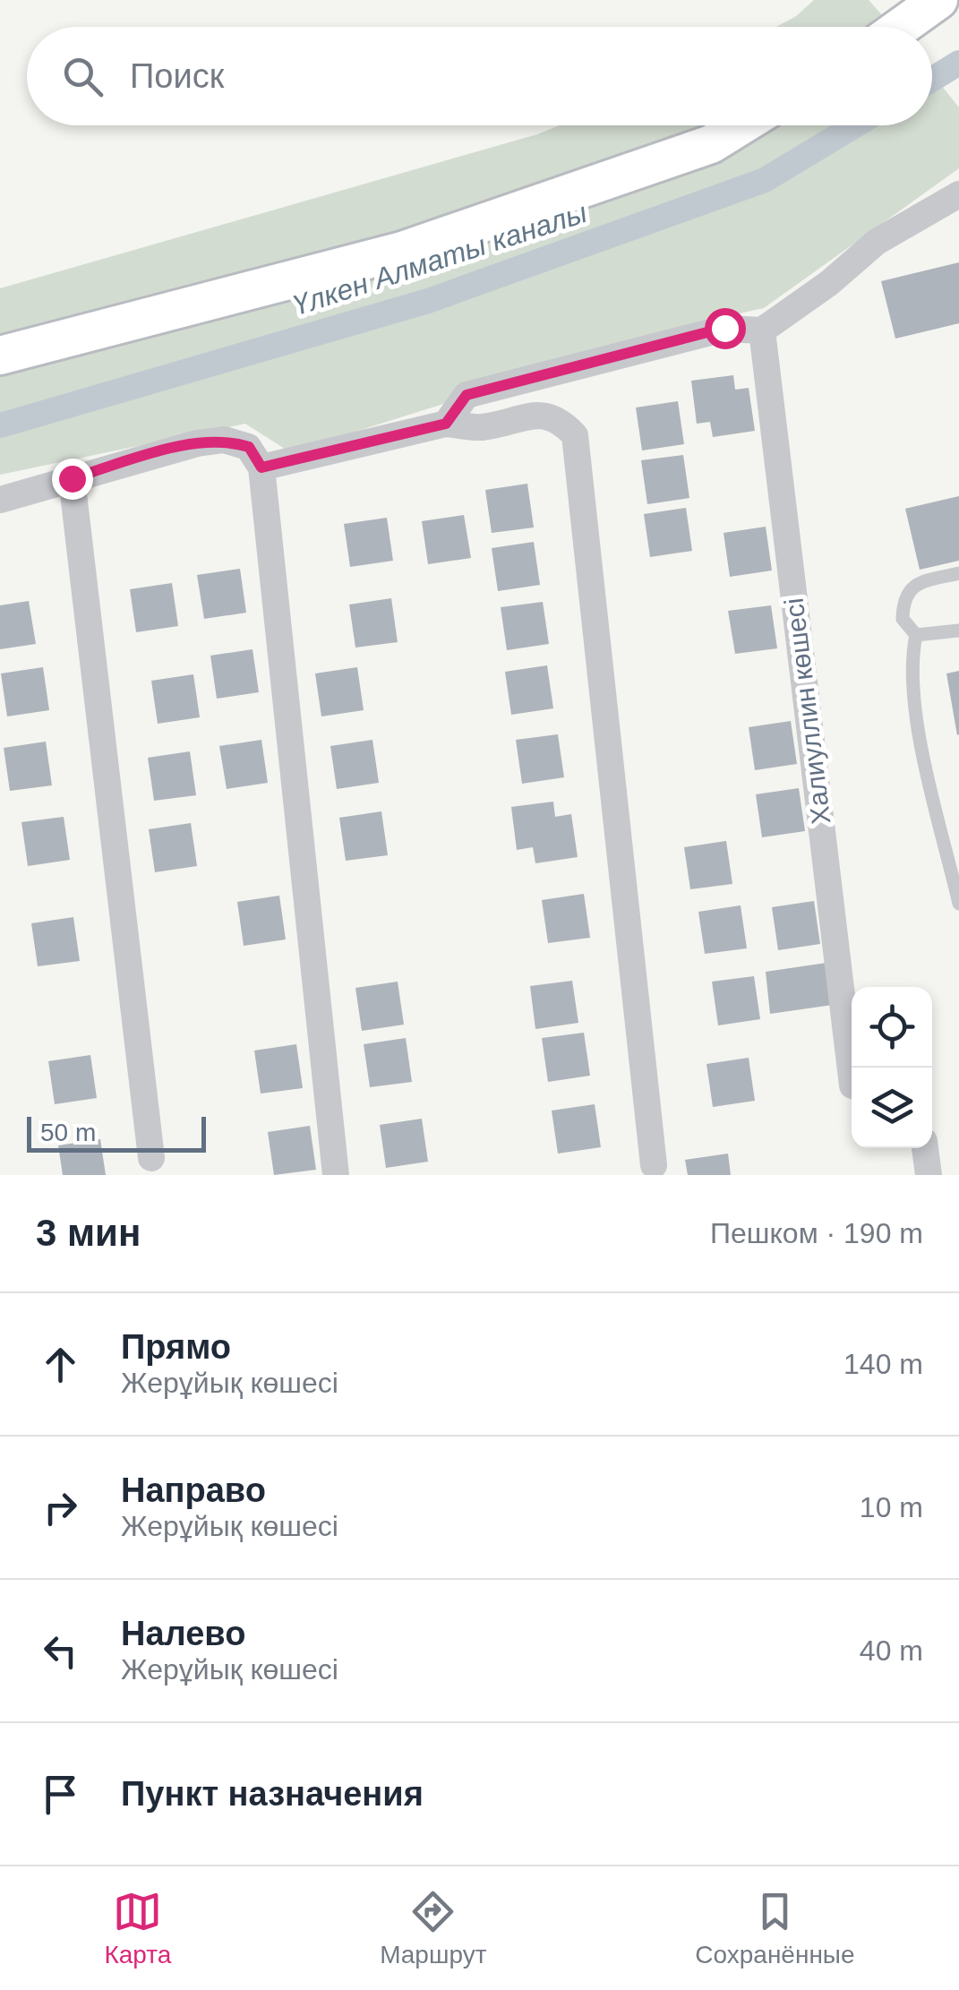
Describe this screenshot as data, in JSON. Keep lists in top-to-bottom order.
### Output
{
  "streets": {
    "street": ["Халиуллин көшесі"]
  },
  "water": ["Үлкен Алматы каналы"],
  "scale_bar": "50 m",
  "page": {
    "search": "Поиск",
    "scale": "50 m",
    "heading": ["3 мин", "Пешком · 190 m"],
    "list": [
      ["Прямо", "Жерұйық көшесі", "140 m"],
      ["Направо", "Жерұйық көшесі", "10 m"],
      ["Налево", "Жерұйық көшесі", "40 m"],
      "Пункт назначения"
    ],
    "nav": ["Карта", "Маршрут", "Сохранённые"]
  }
}
